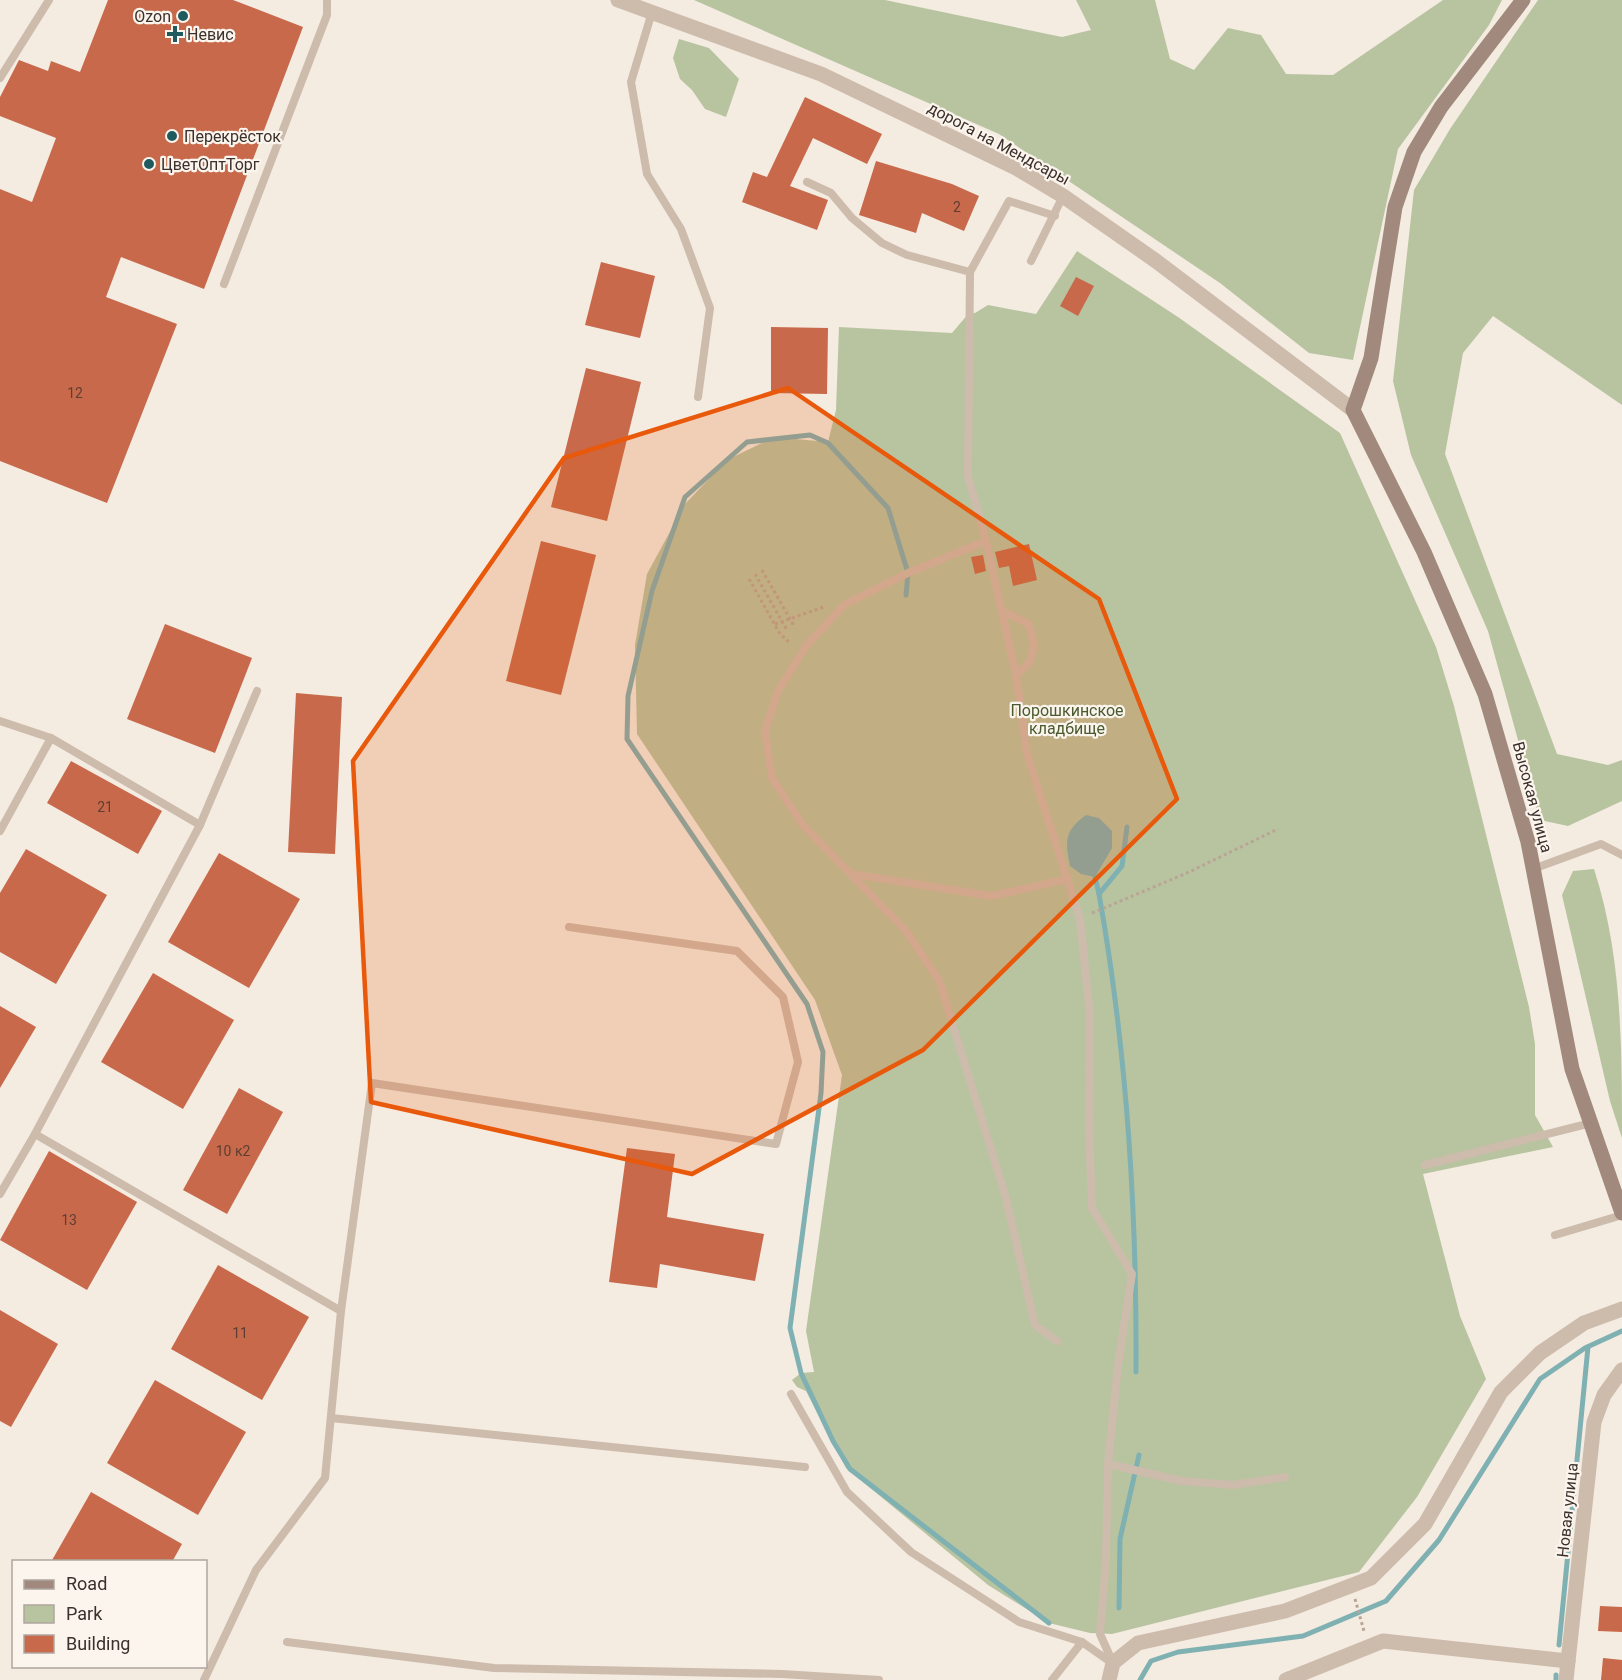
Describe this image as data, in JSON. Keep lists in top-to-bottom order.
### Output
{
  "streets": {
    "street": ["дорога на Мендсары", "Высокая улица", "Новая улица"]
  },
  "crossings": [
    ["дорога на Мендсары", "Высокая улица"]
  ],
  "parks": ["Порошкинское кладбище"],
  "places": {
    "other": ["Ozon", "Перекрёсток", "ЦветОптТорг"],
    "health": ["Невис"]
  },
  "house_numbers": [
    "2",
    "12",
    "21",
    "10 к2",
    "13",
    "11"
  ],
  "legend": ["Road", "Park", "Building"]
}
